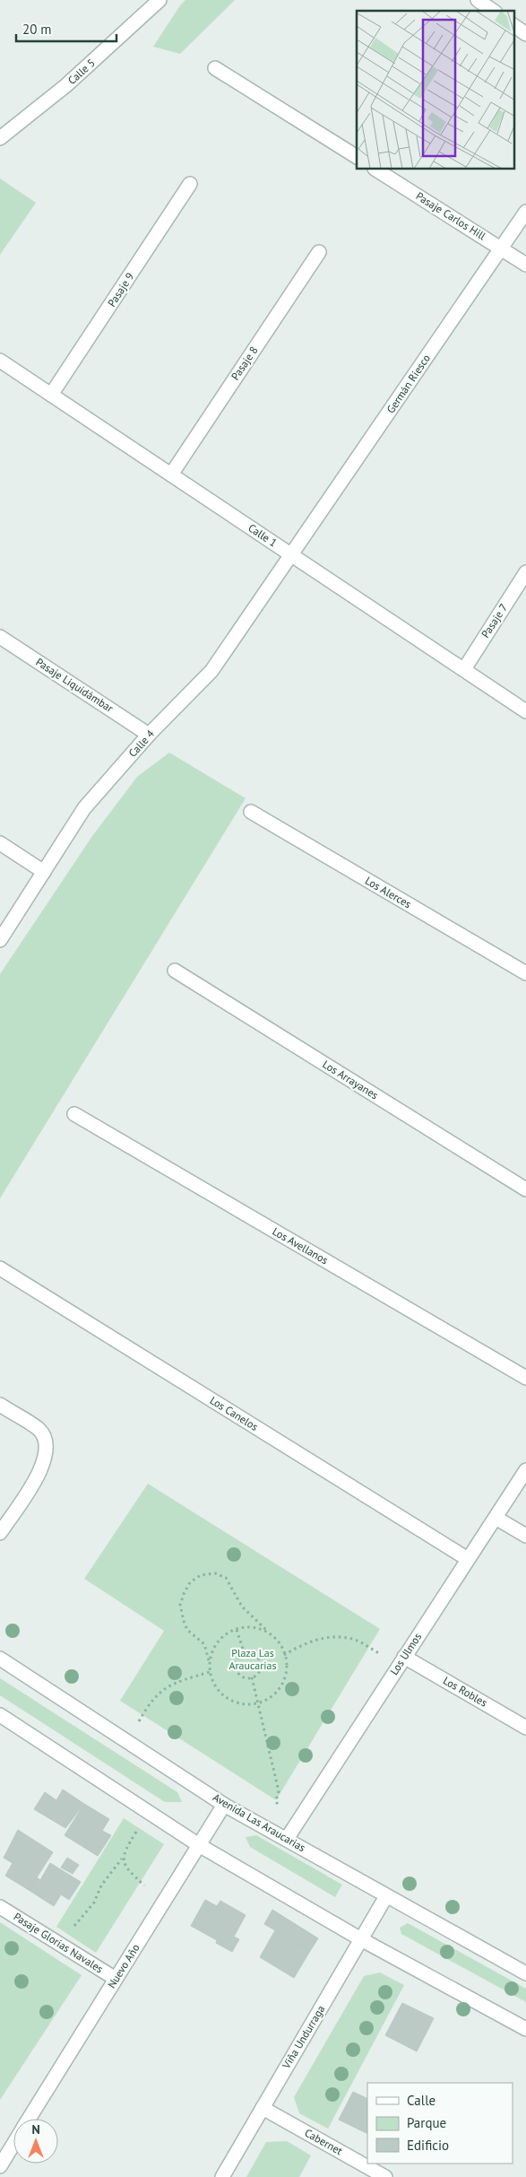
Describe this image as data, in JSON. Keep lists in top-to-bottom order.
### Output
{
  "streets": {
    "street": [
      "Calle 5",
      "Pasaje Carlos Hill",
      "Pasaje 9",
      "Pasaje 8",
      "Germán Riesco",
      "Calle 1",
      "Pasaje 7",
      "Pasaje Liquidámbar",
      "Calle 4",
      "Los Alerces",
      "Los Arrayanes",
      "Los Avellanos",
      "Los Canelos",
      "Los Ulmos",
      "Los Robles",
      "Avenida Las Araucarias",
      "Pasaje Glorias Navales",
      "Nuevo Año",
      "Viña Undurraga",
      "Cabernet"
    ]
  },
  "crossings": [
    ["Pasaje Carlos Hill", "Germán Riesco"],
    ["Pasaje 9", "Calle 1"],
    ["Pasaje 8", "Calle 1"],
    ["Germán Riesco", "Calle 1"],
    ["Germán Riesco", "Calle 4"],
    ["Calle 1", "Pasaje 7"],
    ["Calle 1", "Calle 4"],
    ["Pasaje Liquidámbar", "Calle 4"],
    ["Los Canelos", "Los Ulmos"],
    ["Los Ulmos", "Los Robles"],
    ["Los Ulmos", "Avenida Las Araucarias"],
    ["Avenida Las Araucarias", "Nuevo Año"],
    ["Avenida Las Araucarias", "Viña Undurraga"],
    ["Pasaje Glorias Navales", "Nuevo Año"],
    ["Viña Undurraga", "Cabernet"]
  ],
  "parks": ["Plaza Las Araucarias"],
  "legend": ["Calle", "Parque", "Edificio"],
  "scale_bar": "20 m",
  "north": "top"
}
